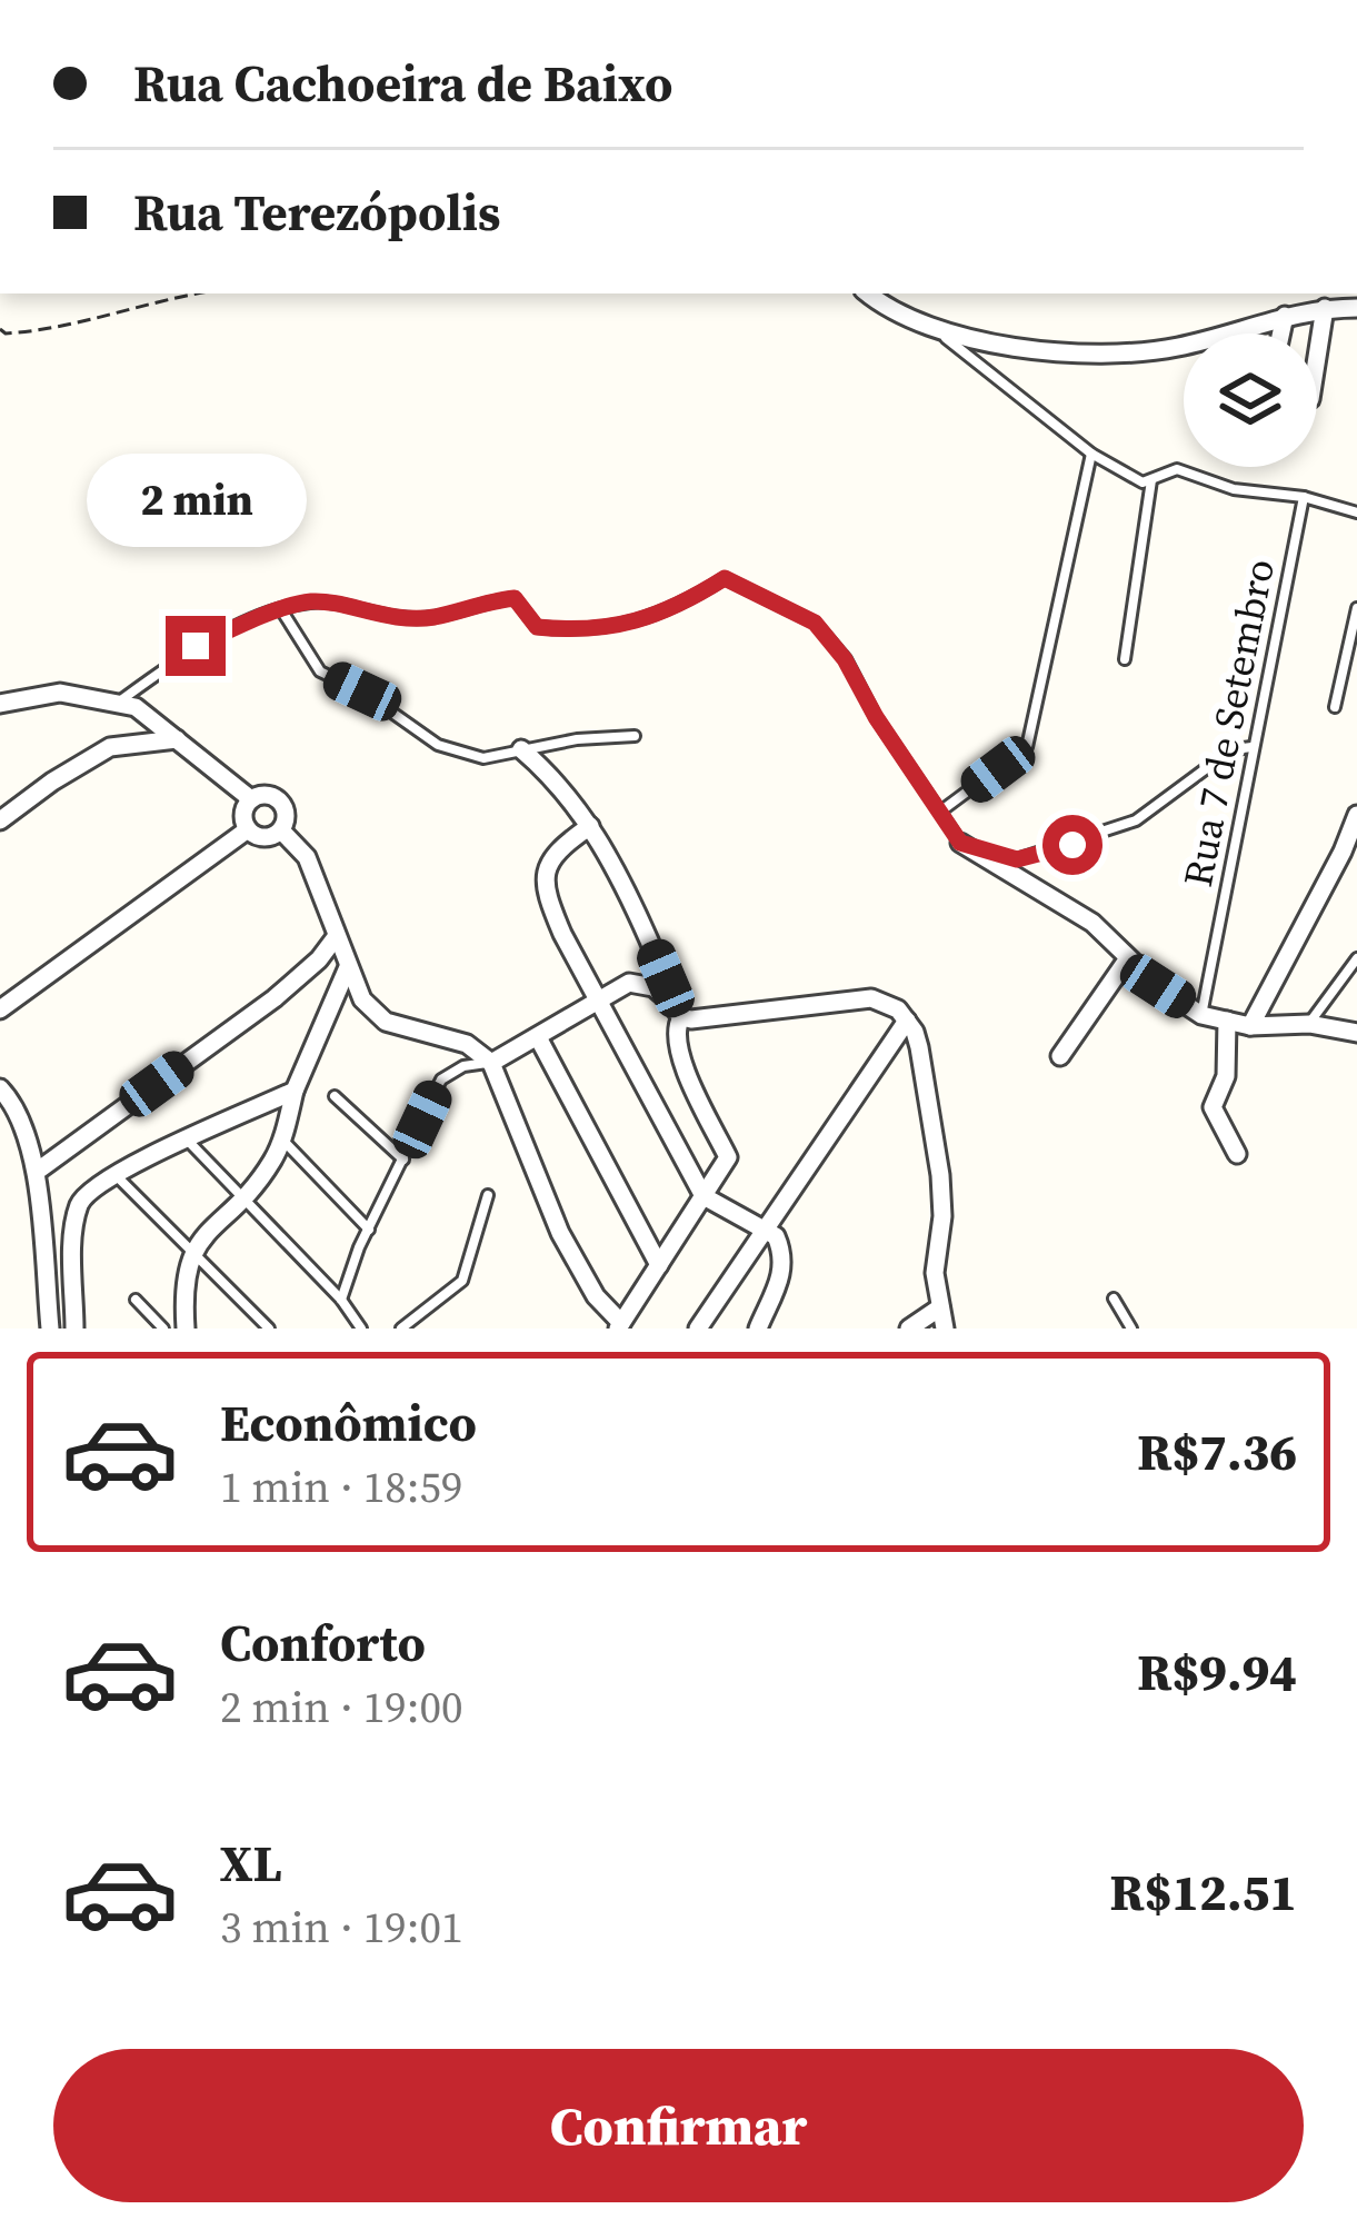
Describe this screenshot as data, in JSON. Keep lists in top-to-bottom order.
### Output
{
  "streets": {
    "lane": ["Rua 7 de Setembro"]
  },
  "page": {
    "banner": ["Rua Cachoeira de Baixo", "Rua Terezópolis"],
    "bubble": "2 min",
    "list": [
      {
        "name": "Econômico",
        "note": "1 min · 18:59",
        "value": "R$7.36"
      },
      {
        "name": "Conforto",
        "note": "2 min · 19:00",
        "value": "R$9.94"
      },
      {
        "name": "XL",
        "note": "3 min · 19:01",
        "value": "R$12.51"
      }
    ],
    "buttons": "Confirmar"
  }
}
